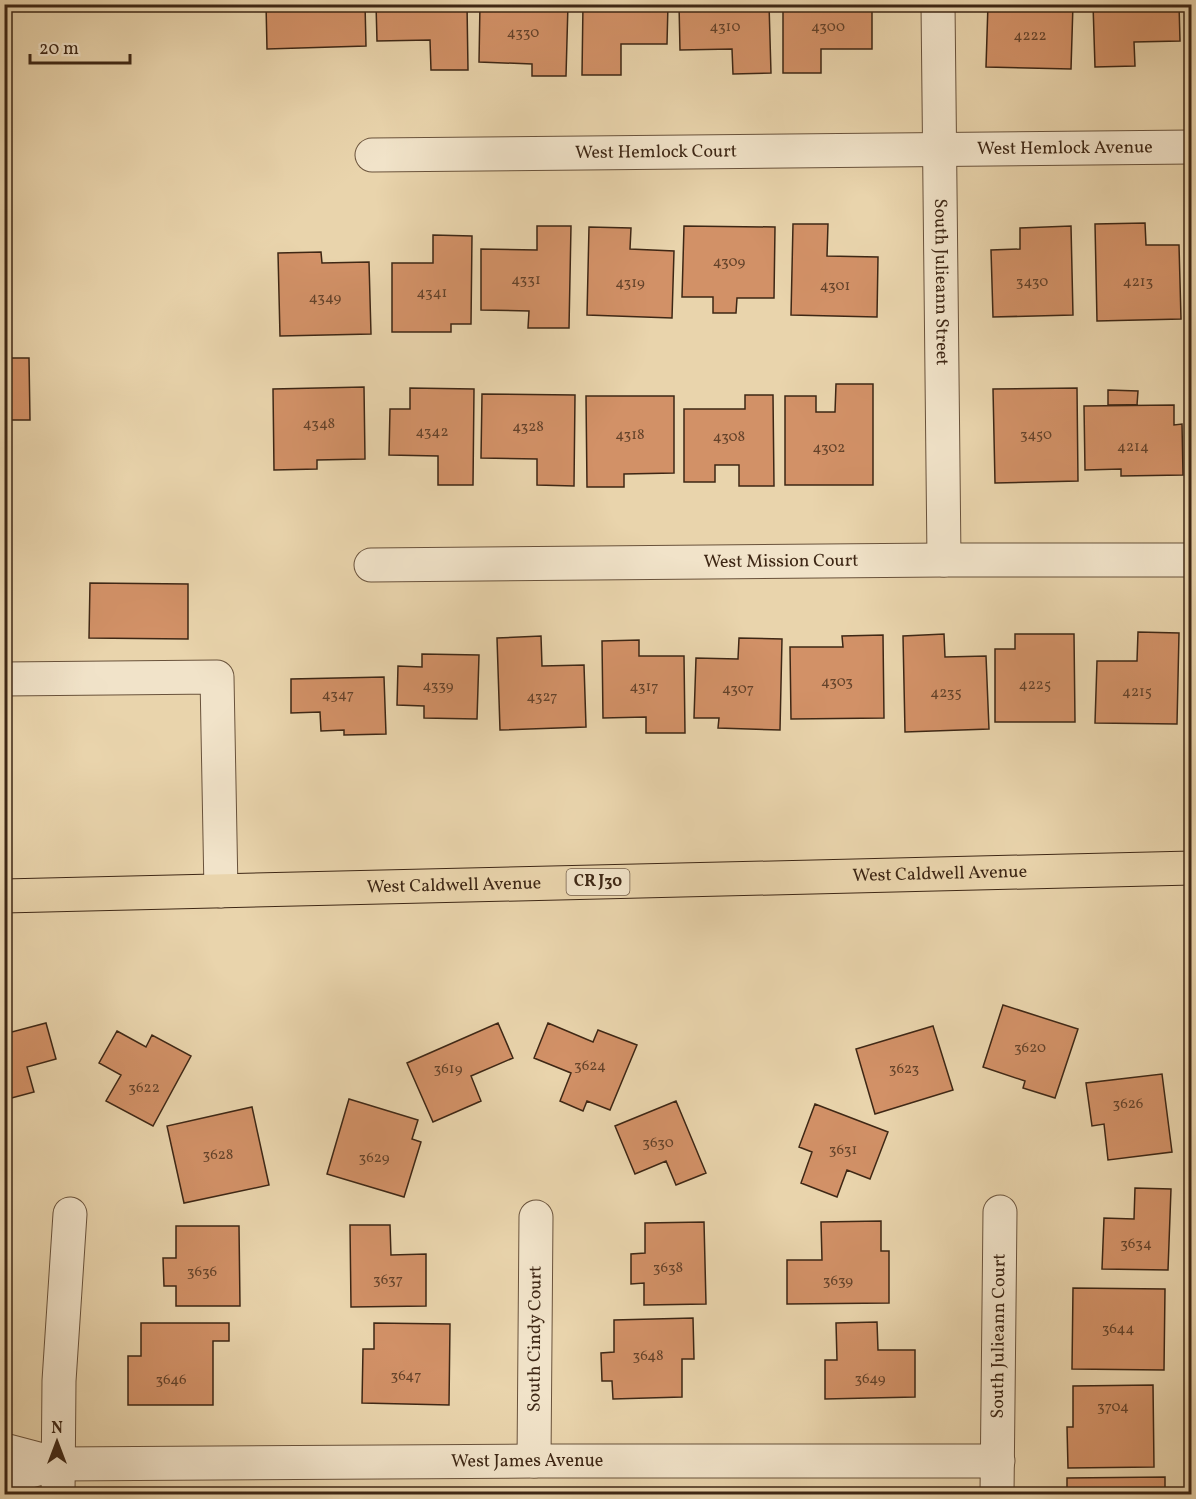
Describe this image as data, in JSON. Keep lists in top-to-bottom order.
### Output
{
  "streets": {
    "main road": ["West Caldwell Avenue", "CR J30"],
    "street": [
      "West Hemlock Avenue",
      "West Hemlock Court",
      "South Julieann Street",
      "West Mission Court",
      "South Julieann Court",
      "South Cindy Court",
      "West James Avenue"
    ]
  },
  "crossings": [
    ["West Hemlock Avenue", "West Hemlock Court"],
    ["West Hemlock Avenue", "South Julieann Street"],
    ["West Hemlock Court", "South Julieann Street"],
    ["South Julieann Street", "West Mission Court"],
    ["South Julieann Court", "West James Avenue"],
    ["South Cindy Court", "West James Avenue"]
  ],
  "house_numbers": [
    "4310",
    "4300",
    "4330",
    "4222",
    "4309",
    "4331",
    "3430",
    "4213",
    "4319",
    "4301",
    "4341",
    "4349",
    "4348",
    "4328",
    "4342",
    "4318",
    "3450",
    "4308",
    "4214",
    "4302",
    "4303",
    "4225",
    "4339",
    "4317",
    "4307",
    "4215",
    "4235",
    "4347",
    "4327",
    "3620",
    "3624",
    "3619",
    "3623",
    "3622",
    "3626",
    "3630",
    "3631",
    "3628",
    "3629",
    "3634",
    "3638",
    "3636",
    "3637",
    "3639",
    "3644",
    "3648",
    "3647",
    "3649",
    "3646",
    "3704"
  ],
  "scale_bar": "20 m",
  "north": "top"
}
